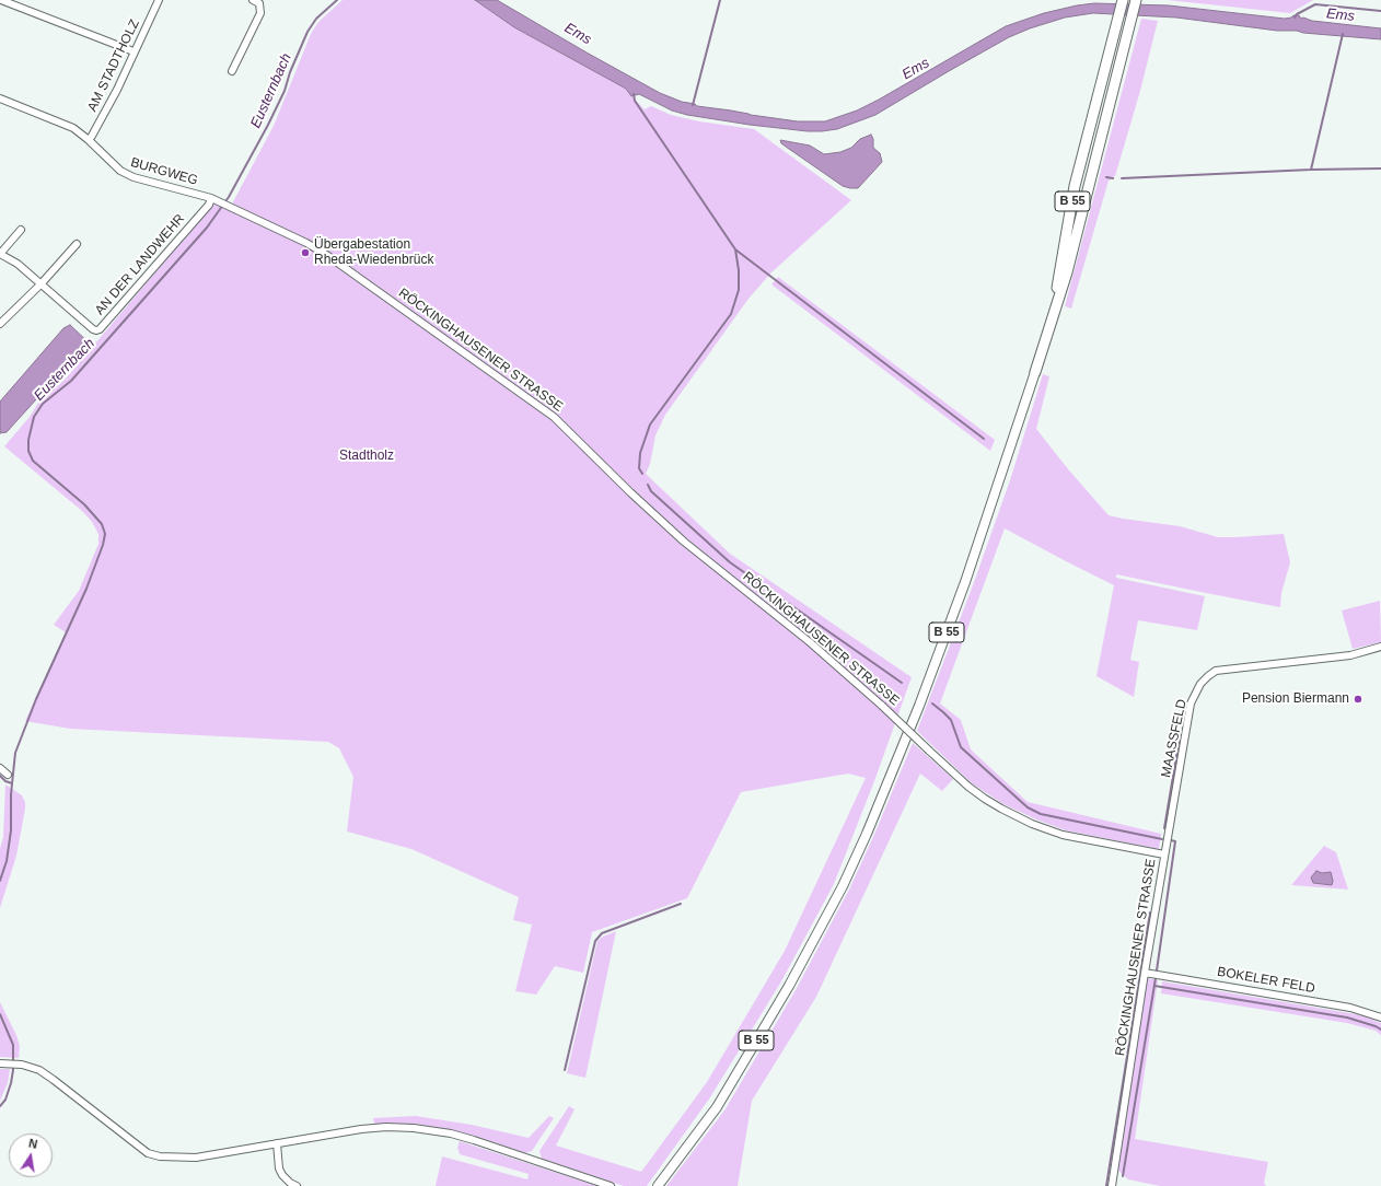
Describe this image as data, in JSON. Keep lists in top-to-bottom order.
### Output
{
  "streets": {
    "highway": ["B 55"],
    "street": [
      "AM STADTHOLZ",
      "BURGWEG",
      "AN DER LANDWEHR",
      "RÖCKINGHAUSENER STRASSE",
      "MAASSFELD",
      "BOKELER FELD"
    ]
  },
  "crossings": [
    ["AM STADTHOLZ", "BURGWEG"],
    ["BURGWEG", "AN DER LANDWEHR"],
    ["BURGWEG", "RÖCKINGHAUSENER STRASSE"],
    ["AN DER LANDWEHR", "RÖCKINGHAUSENER STRASSE"],
    ["RÖCKINGHAUSENER STRASSE", "MAASSFELD"],
    ["RÖCKINGHAUSENER STRASSE", "BOKELER FELD"]
  ],
  "water": ["Ems", "Eusternbach"],
  "parks": ["Stadtholz"],
  "places": ["Übergabestation Rheda-Wiedenbrück", "Pension Biermann"],
  "north": "top"
}
